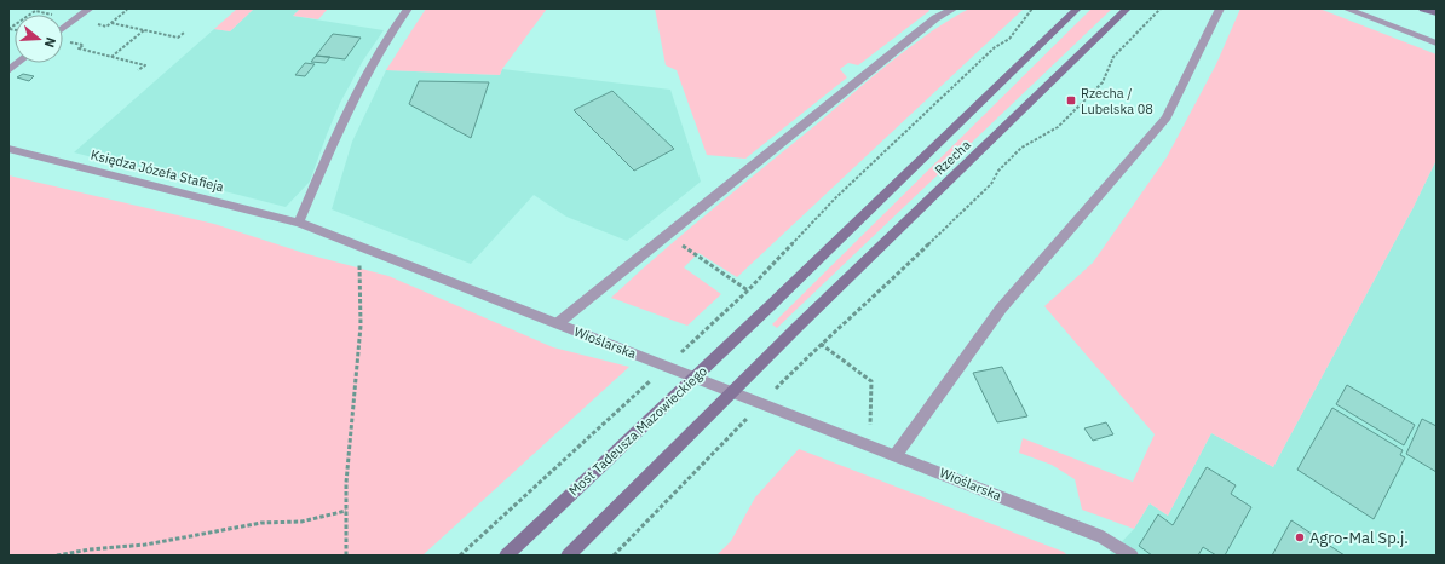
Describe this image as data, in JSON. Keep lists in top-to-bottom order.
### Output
{
  "streets": {
    "main road": ["Rzecha", "Most Tadeusza Mazowieckiego"],
    "street": ["Księdza Józefa Stafieja", "Wioślarska"]
  },
  "crossings": [
    ["Rzecha", "Most Tadeusza Mazowieckiego"],
    ["Księdza Józefa Stafieja", "Wioślarska"]
  ],
  "places": {
    "transit": ["Rzecha / Lubelska 08"],
    "other": ["Agro-Mal Sp.j."]
  },
  "north": "right"
}
